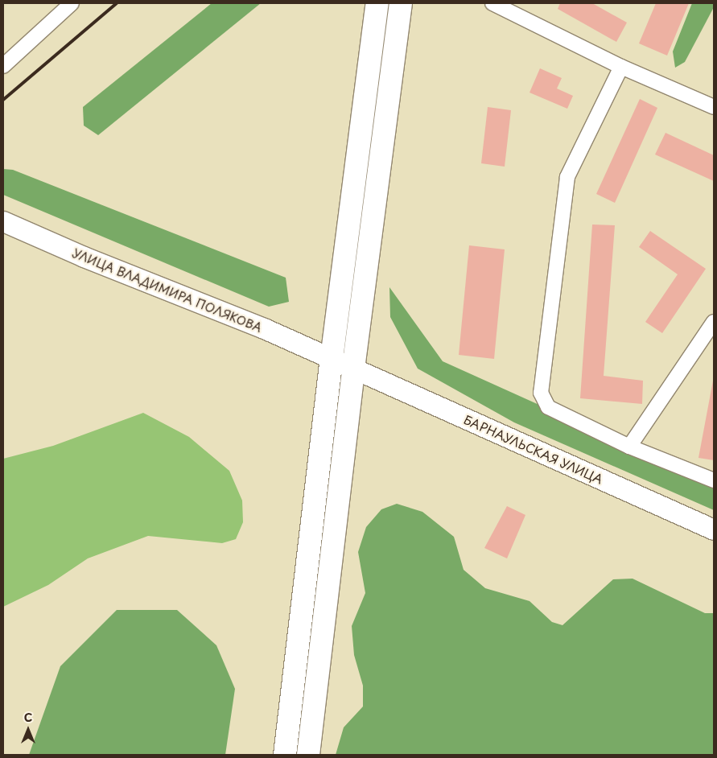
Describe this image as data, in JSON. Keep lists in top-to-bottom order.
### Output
{
  "streets": {
    "street": ["УЛИЦА ВЛАДИМИРА ПОЛЯКОВА", "БАРНАУЛЬСКАЯ УЛИЦА"]
  },
  "crossings": [
    ["УЛИЦА ВЛАДИМИРА ПОЛЯКОВА", "БАРНАУЛЬСКАЯ УЛИЦА"]
  ],
  "north": "top"
}
